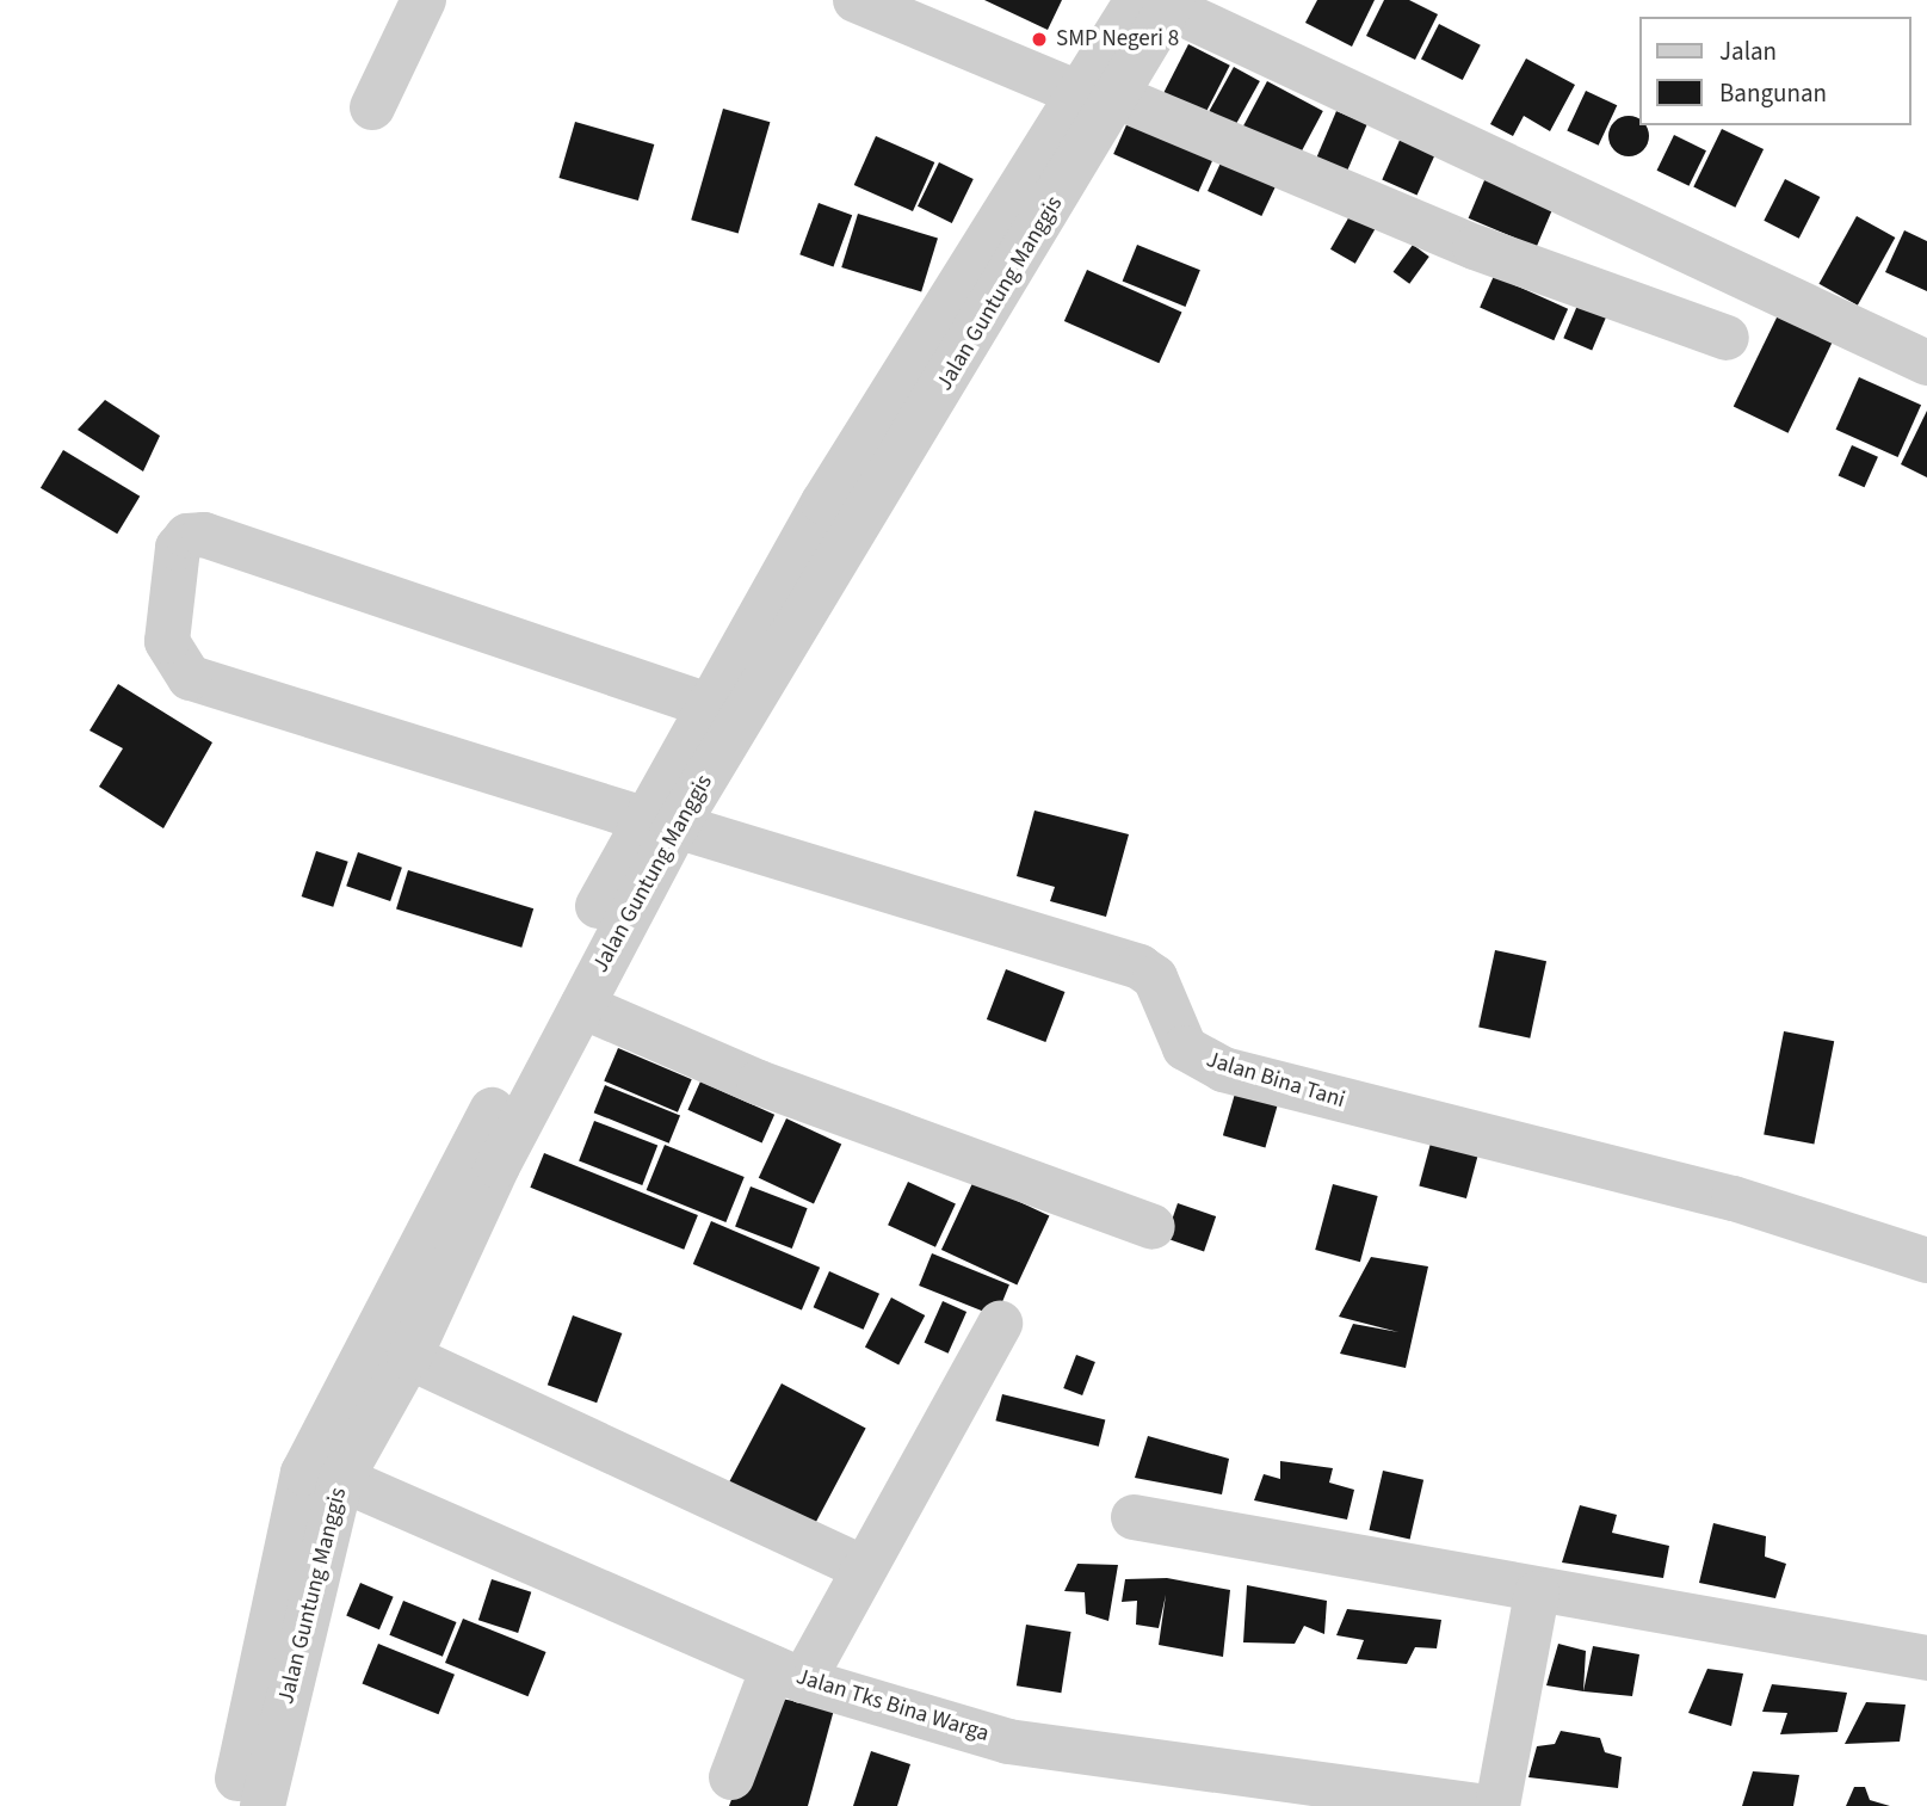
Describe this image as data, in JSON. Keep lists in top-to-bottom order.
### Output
{
  "streets": {
    "street": ["Jalan Guntung Manggis", "Jalan Bina Tani", "Jalan Tks Bina Warga"]
  },
  "crossings": [
    ["Jalan Guntung Manggis", "Jalan Bina Tani"],
    ["Jalan Guntung Manggis", "Jalan Tks Bina Warga"]
  ],
  "places": ["SMP Negeri 8"],
  "legend": ["Jalan", "Bangunan"]
}
